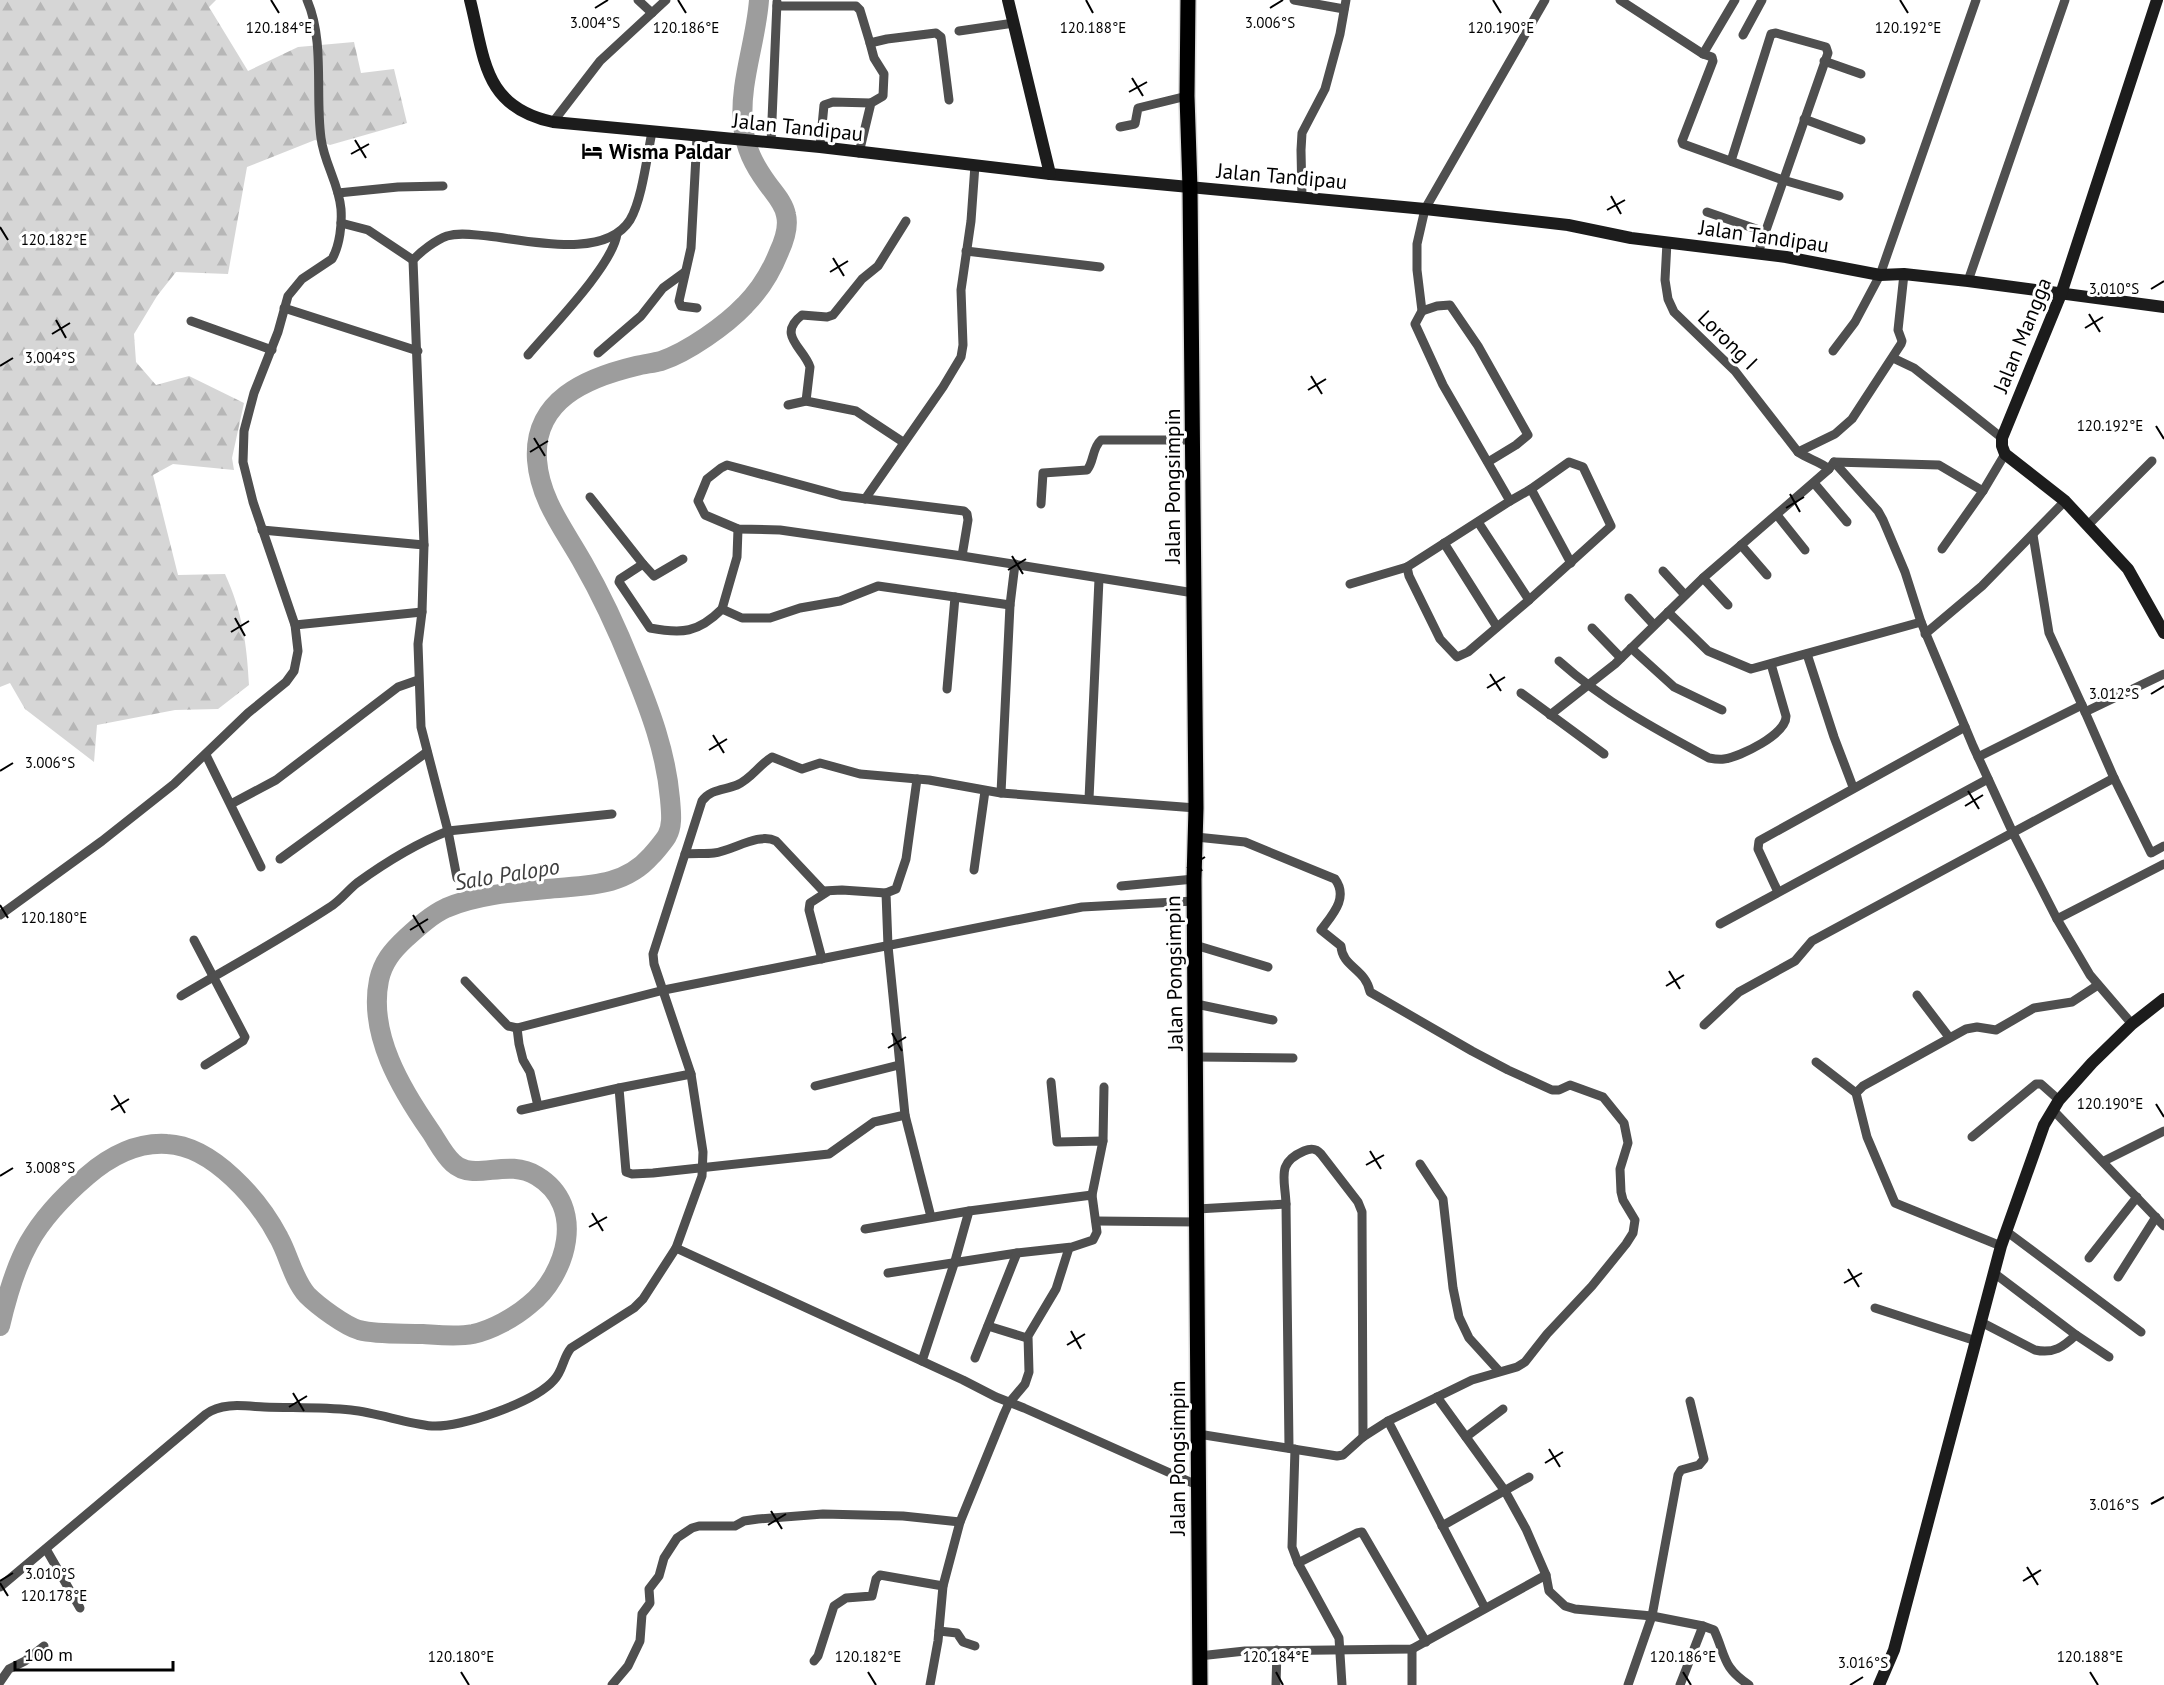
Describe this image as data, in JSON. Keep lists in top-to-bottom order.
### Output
{
  "streets": {
    "main road": ["Jalan Pongsimpin"],
    "street": ["Jalan Tandipau", "Jalan Mangga", "Lorong I"]
  },
  "crossings": [
    ["Jalan Tandipau", "Jalan Mangga"],
    ["Jalan Tandipau", "Lorong I"],
    ["Jalan Tandipau", "Jalan Pongsimpin"]
  ],
  "water": ["Salo Palopo"],
  "places": {
    "hotel": ["Wisma Paldar"]
  },
  "scale_bar": "100 m",
  "coordinates": [
    "3.004°S",
    "3.006°S",
    "120.192°E",
    "120.184°E",
    "120.186°E",
    "120.188°E",
    "120.190°E",
    "120.182°E",
    "3.010°S",
    "3.012°S",
    "120.180°E",
    "3.008°S",
    "3.016°S",
    "120.178°E"
  ]
}
